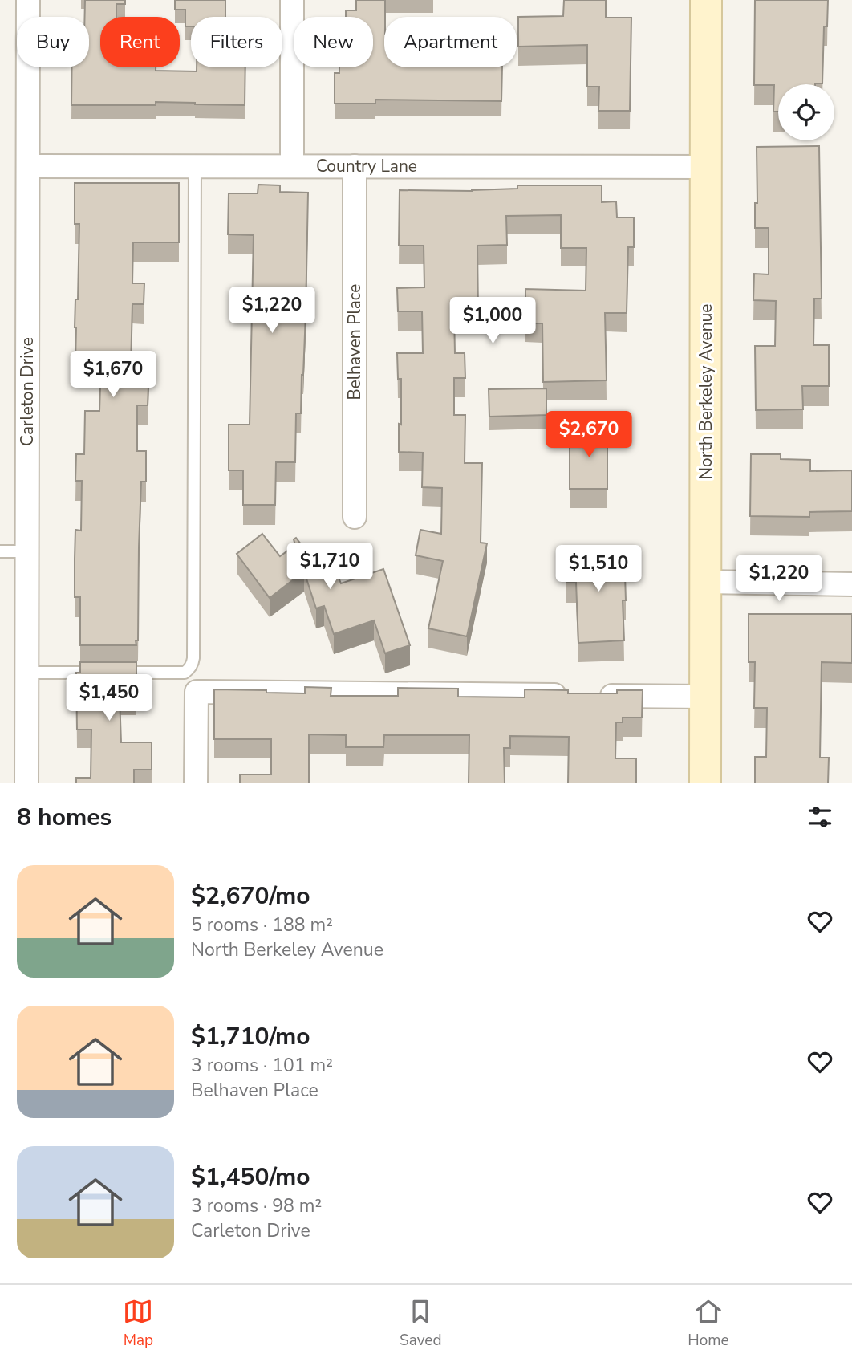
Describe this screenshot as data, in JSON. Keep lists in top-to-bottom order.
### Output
{
  "streets": {
    "street": [
      "Country Lane",
      "Belhaven Place",
      "Carleton Drive",
      "North Berkeley Avenue"
    ]
  },
  "crossings": [
    ["Country Lane", "Belhaven Place"],
    ["Country Lane", "Carleton Drive"],
    ["Country Lane", "North Berkeley Avenue"]
  ],
  "page": {
    "chip": [
      "Buy",
      "Rent",
      "Filters",
      "New",
      "Apartment"
    ],
    "price": [
      "$1,220",
      "$1,000",
      "$1,670",
      "$2,670",
      "$1,710",
      "$1,510",
      "$1,220",
      "$1,450"
    ],
    "heading": "8 homes",
    "list": [
      {
        "name": "$2,670/mo",
        "note": "5 rooms · 188 m² · North Berkeley Avenue"
      },
      {
        "name": "$1,710/mo",
        "note": "3 rooms · 101 m² · Belhaven Place"
      },
      {
        "name": "$1,450/mo",
        "note": "3 rooms · 98 m² · Carleton Drive"
      }
    ],
    "tabs": ["Map", "Saved", "Home"]
  }
}
